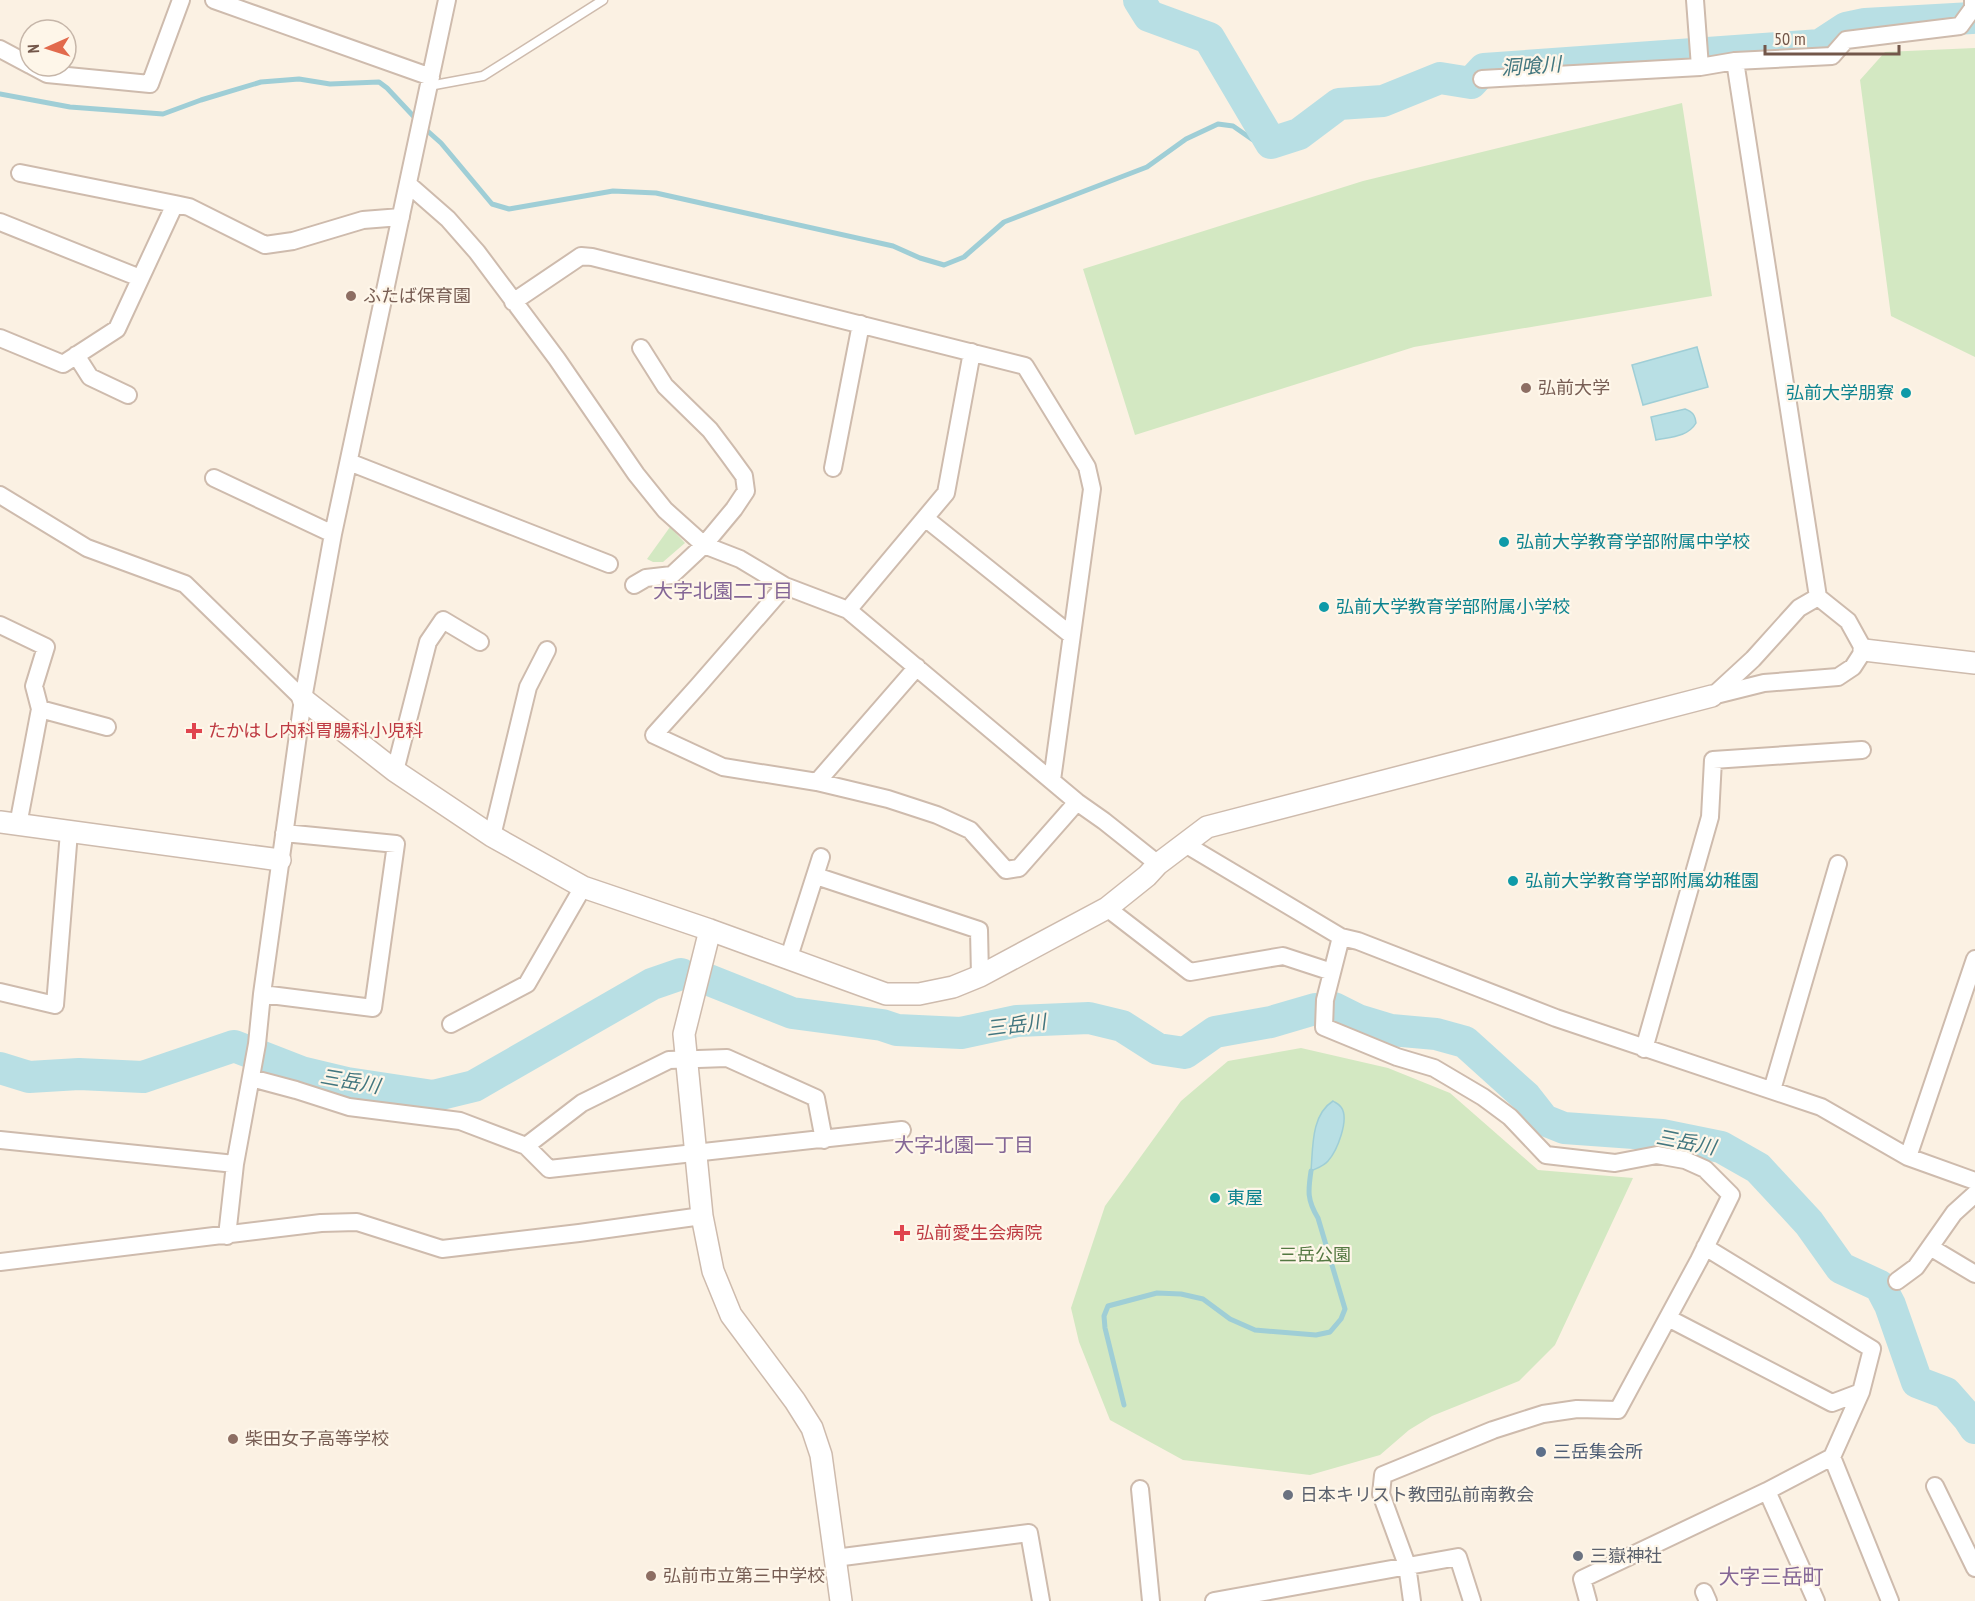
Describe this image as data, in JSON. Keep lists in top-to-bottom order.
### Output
{
  "districts": ["大字北園二丁目", "大字北園一丁目", "大字三岳町"],
  "water": ["洞喰川", "三岳川"],
  "parks": ["三岳公園"],
  "places": {
    "other": [
      "ふたば保育園",
      "弘前大学",
      "弘前大学朋寮",
      "弘前大学教育学部附属中学校",
      "弘前大学教育学部附属小学校",
      "弘前大学教育学部附属幼稚園",
      "東屋",
      "柴田女子高等学校",
      "三岳集会所",
      "日本キリスト教団弘前南教会",
      "三嶽神社",
      "弘前市立第三中学校"
    ],
    "health": ["たかはし内科胃腸科小児科", "弘前愛生会病院"]
  },
  "scale_bar": "50 m",
  "north": "left"
}
